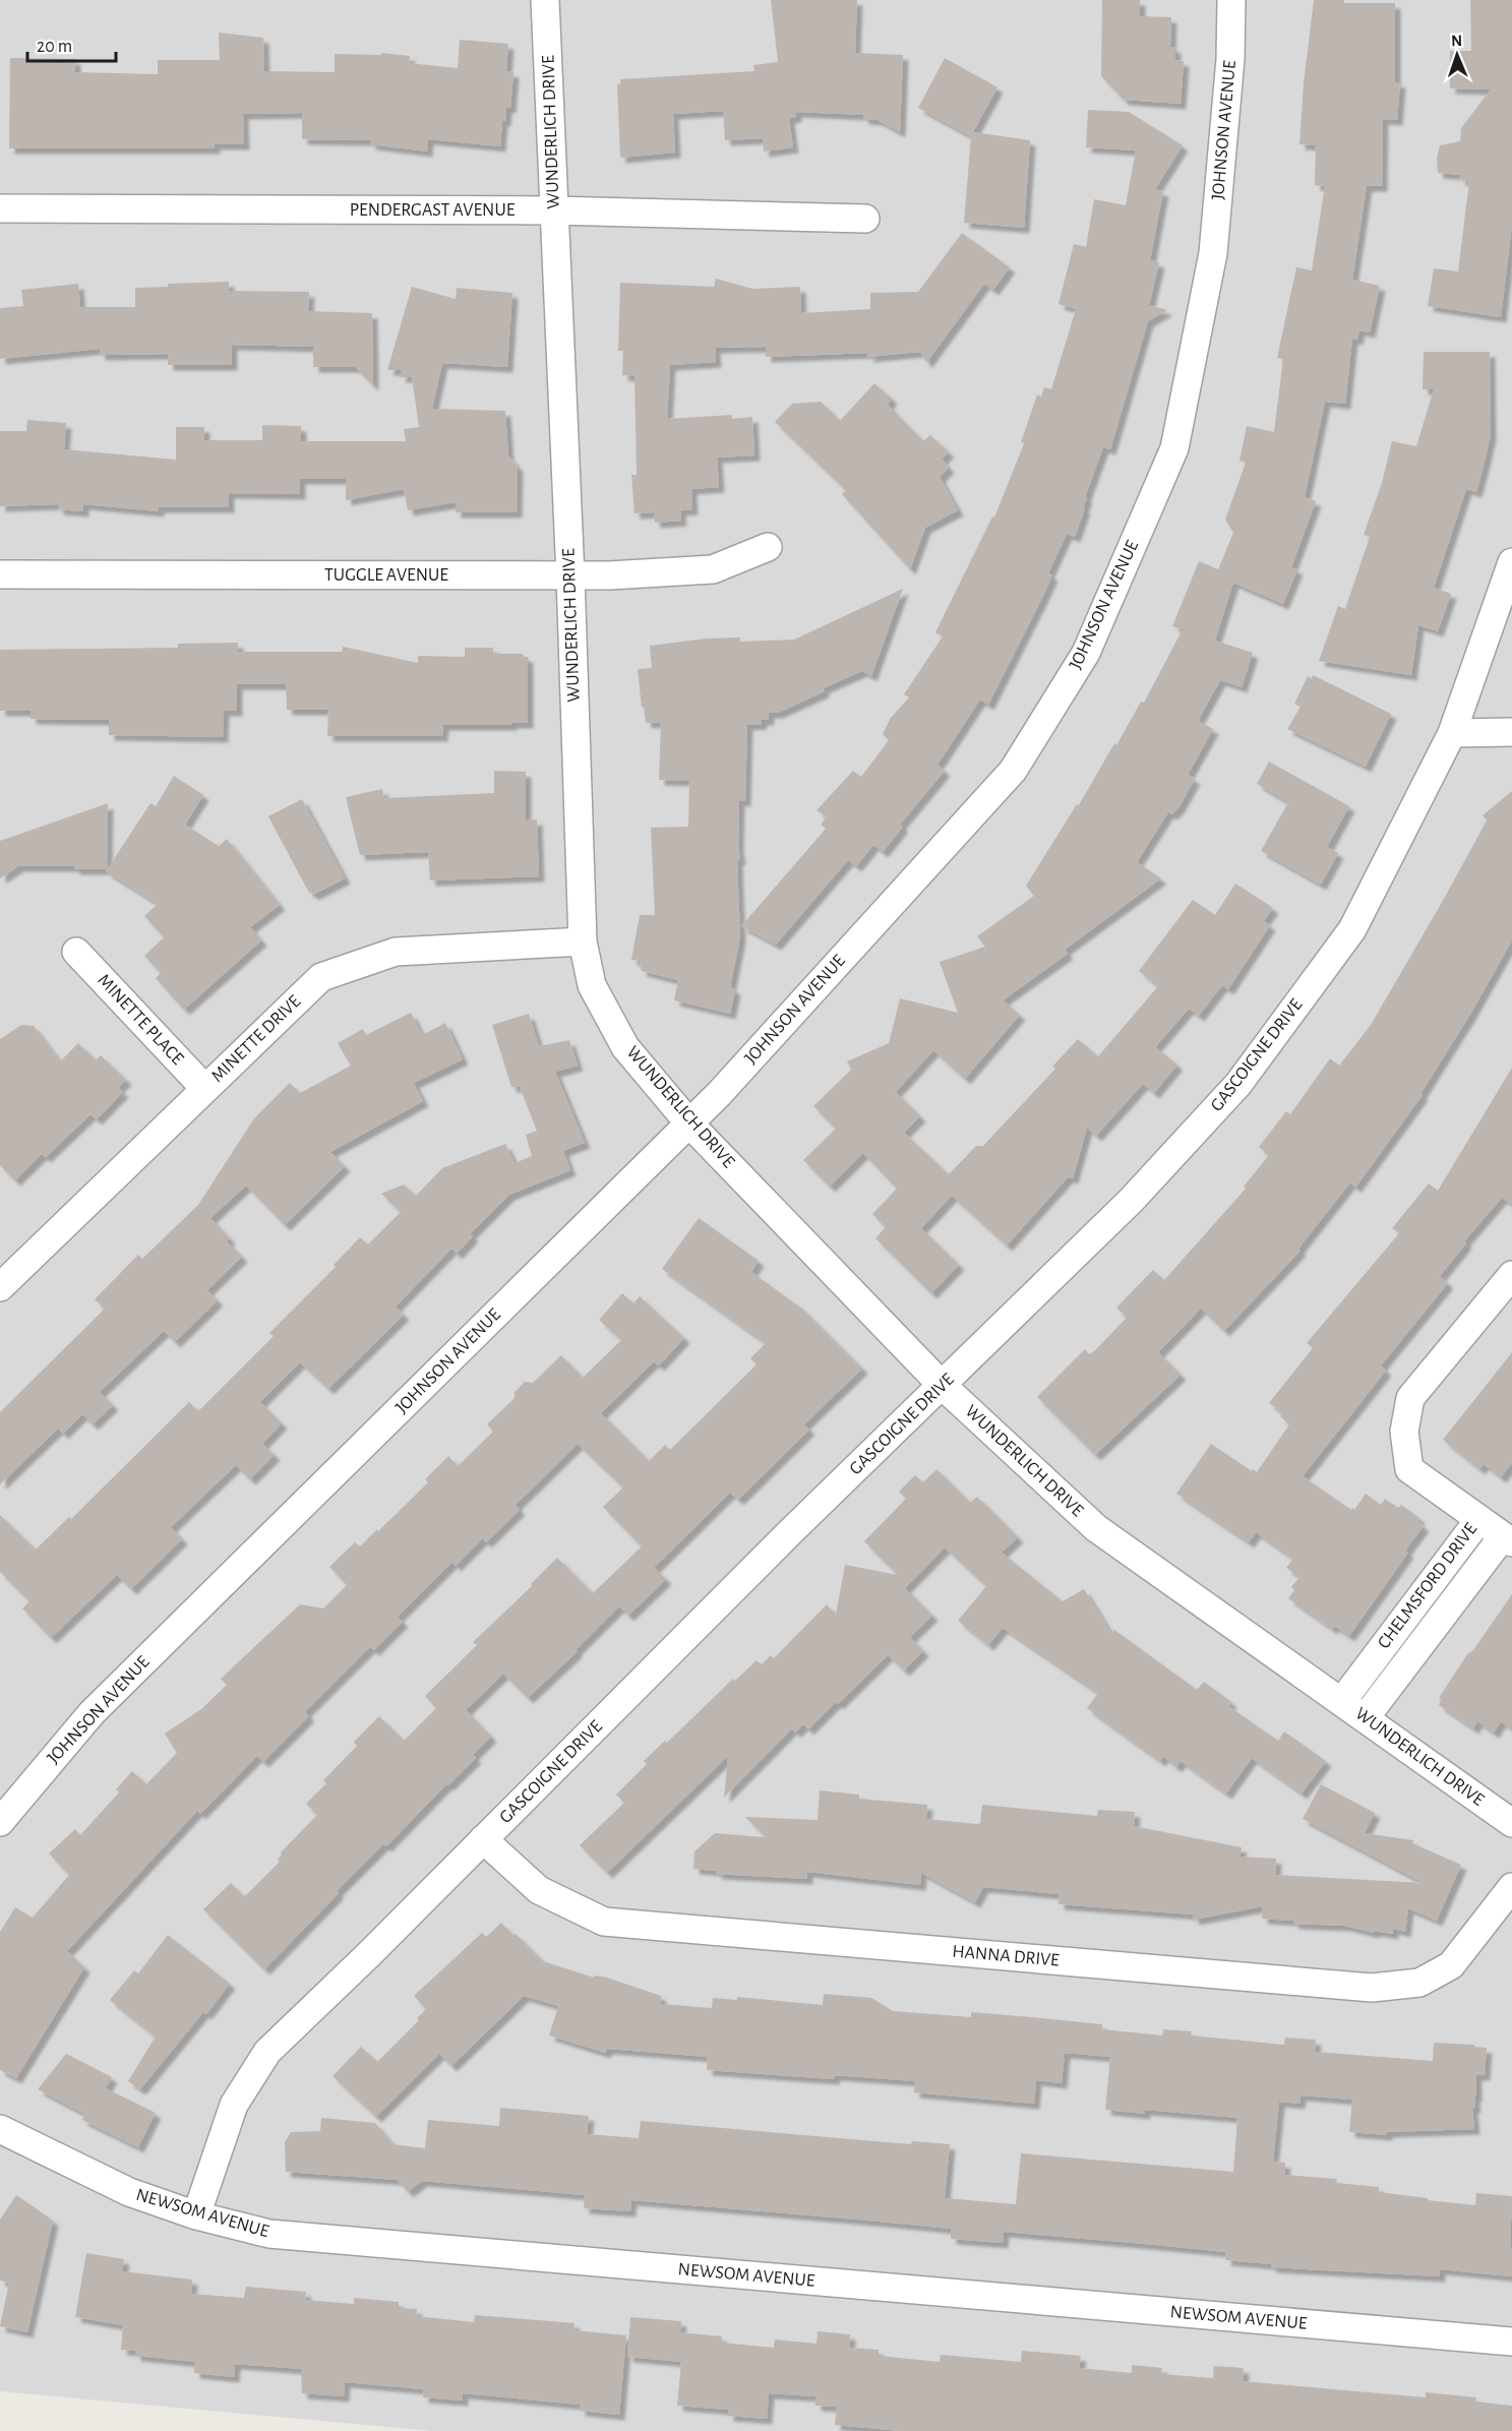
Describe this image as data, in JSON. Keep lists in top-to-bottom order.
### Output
{
  "streets": {
    "street": [
      "JOHNSON AVENUE",
      "WUNDERLICH DRIVE",
      "PENDERGAST AVENUE",
      "TUGGLE AVENUE",
      "MINETTE PLACE",
      "MINETTE DRIVE",
      "GASCOIGNE DRIVE",
      "CHELMSFORD DRIVE",
      "HANNA DRIVE",
      "NEWSOM AVENUE"
    ]
  },
  "crossings": [
    ["JOHNSON AVENUE", "WUNDERLICH DRIVE"],
    ["WUNDERLICH DRIVE", "PENDERGAST AVENUE"],
    ["WUNDERLICH DRIVE", "TUGGLE AVENUE"],
    ["WUNDERLICH DRIVE", "MINETTE DRIVE"],
    ["WUNDERLICH DRIVE", "GASCOIGNE DRIVE"],
    ["WUNDERLICH DRIVE", "CHELMSFORD DRIVE"],
    ["MINETTE PLACE", "MINETTE DRIVE"],
    ["GASCOIGNE DRIVE", "HANNA DRIVE"],
    ["GASCOIGNE DRIVE", "NEWSOM AVENUE"]
  ],
  "scale_bar": "20 m",
  "north": "top"
}
